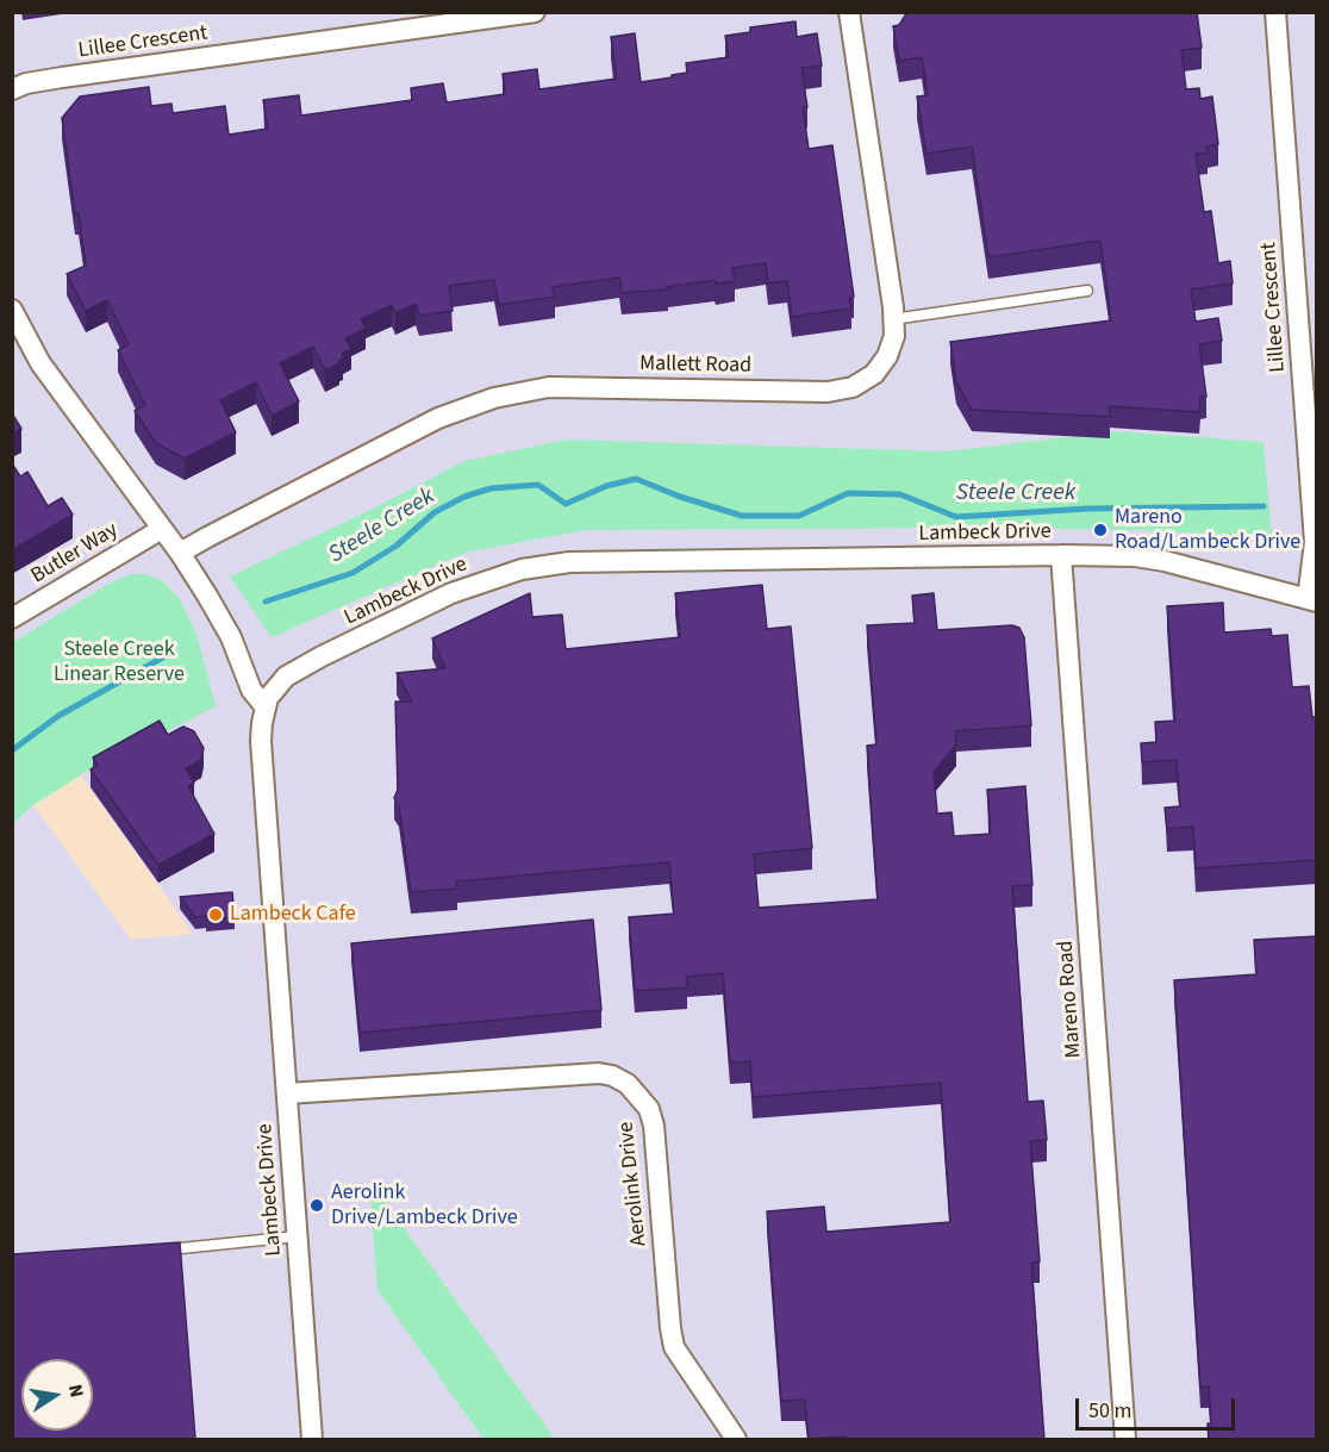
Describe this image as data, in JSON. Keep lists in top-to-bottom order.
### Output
{
  "streets": {
    "street": [
      "Lillee Crescent",
      "Mallett Road",
      "Lambeck Drive",
      "Butler Way",
      "Mareno Road",
      "Aerolink Drive"
    ]
  },
  "crossings": [
    ["Lillee Crescent", "Lambeck Drive"],
    ["Lambeck Drive", "Mareno Road"],
    ["Lambeck Drive", "Aerolink Drive"]
  ],
  "water": ["Steele Creek"],
  "parks": ["Steele Creek Linear Reserve"],
  "places": ["Mareno Road/Lambeck Drive", "Lambeck Cafe", "Aerolink Drive/Lambeck Drive"],
  "scale_bar": "50 m",
  "north": "right"
}
